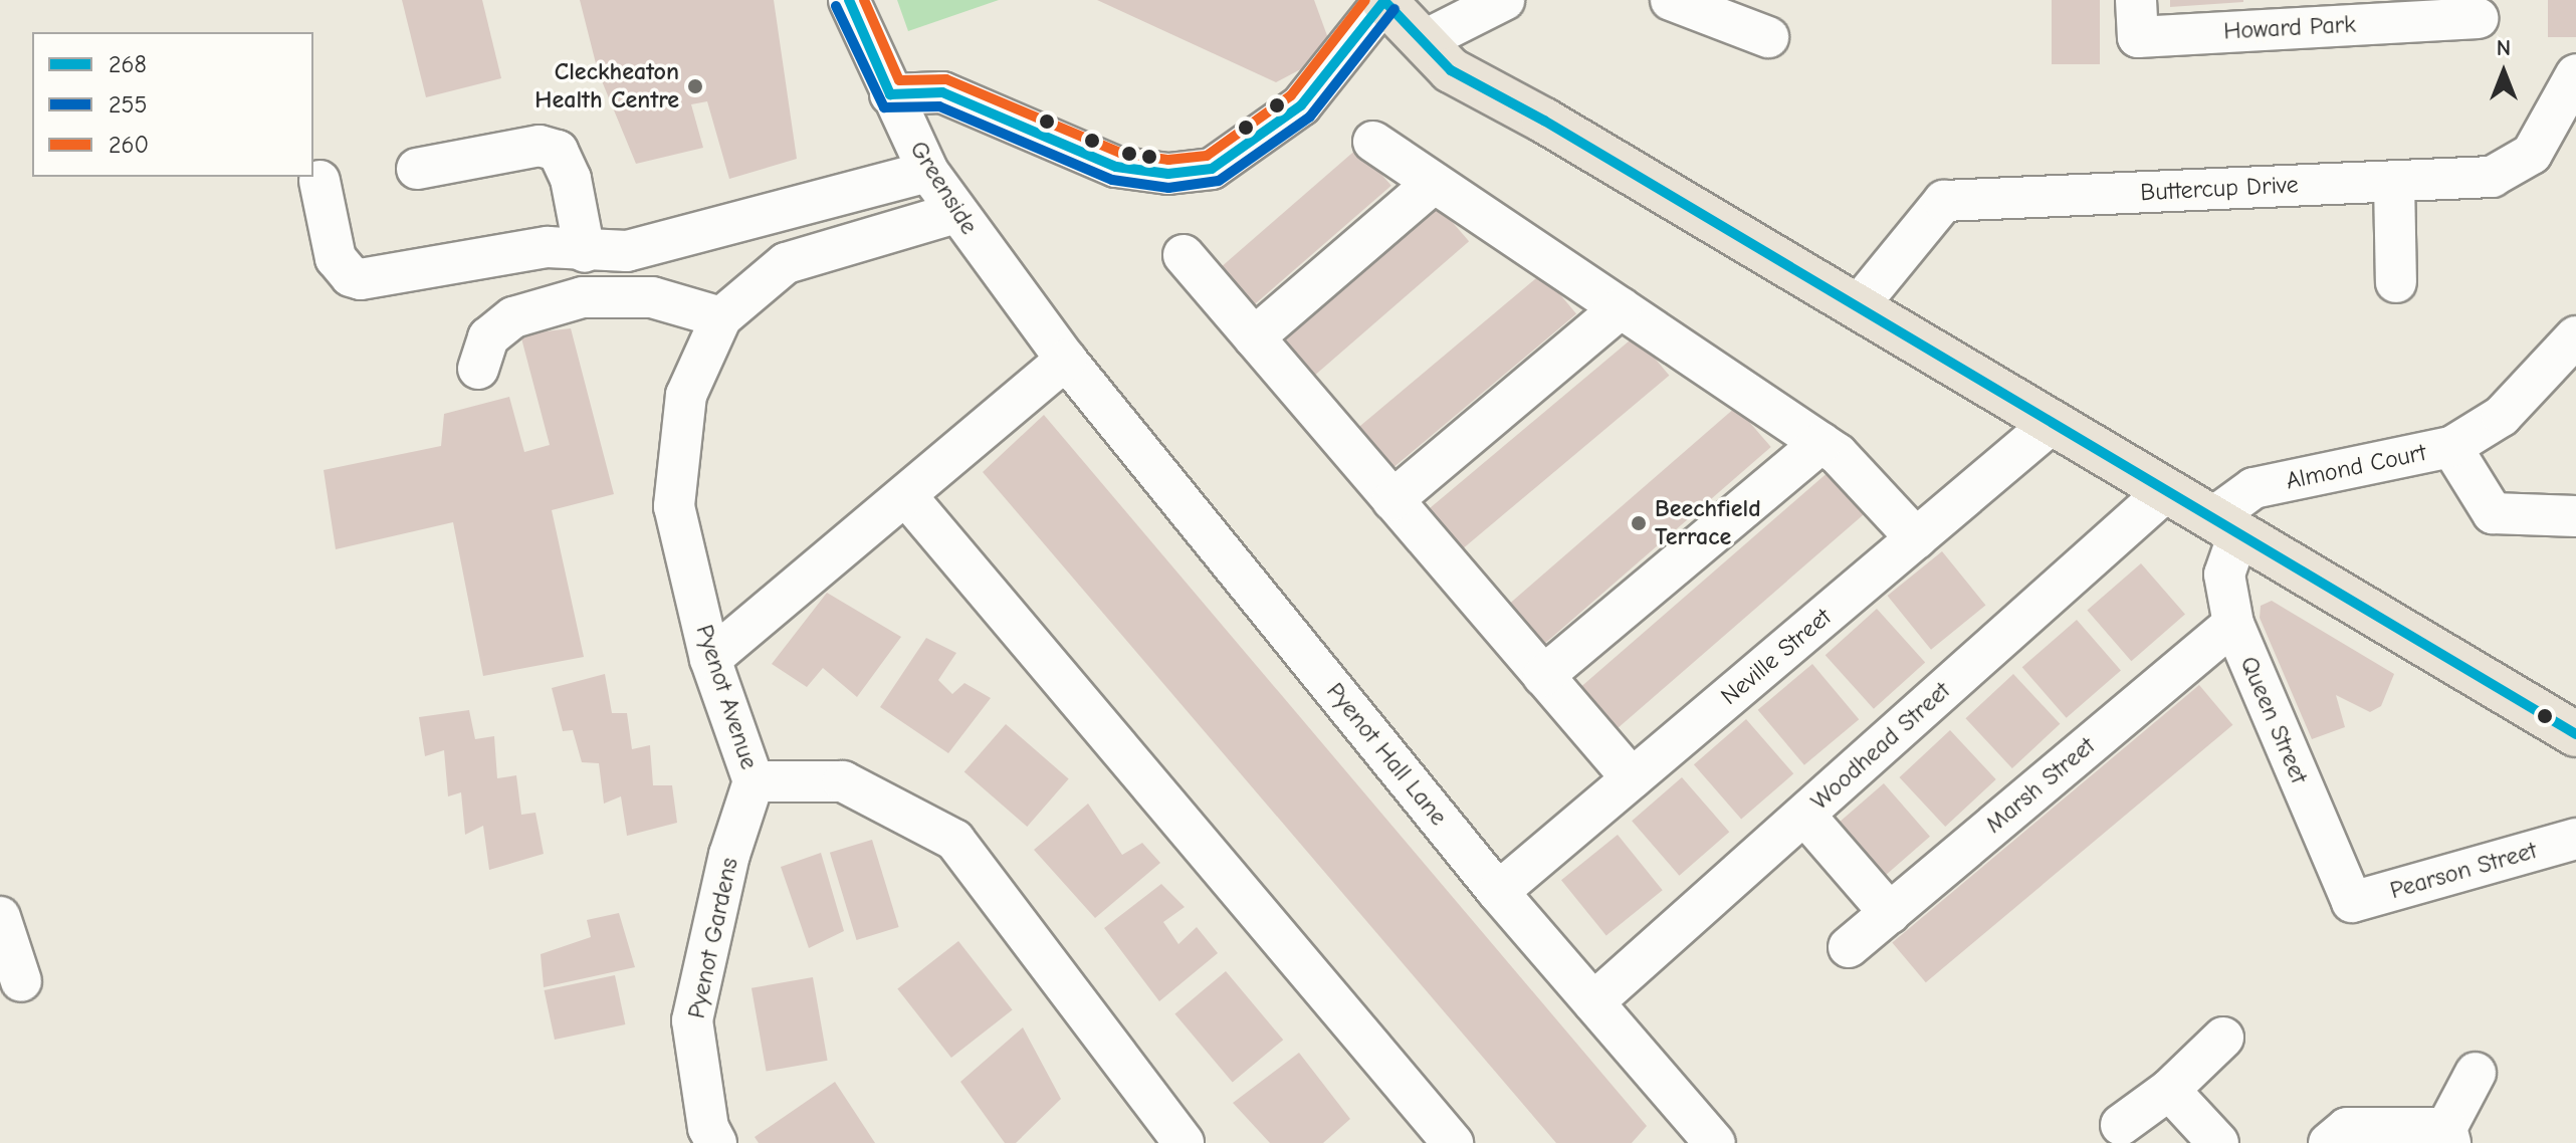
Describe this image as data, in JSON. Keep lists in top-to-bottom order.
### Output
{
  "streets": {
    "street": [
      "Howard Park",
      "Greenside",
      "Buttercup Drive",
      "Almond Court",
      "Neville Street",
      "Pyenot Avenue",
      "Queen Street",
      "Woodhead Street",
      "Pyenot Hall Lane",
      "Marsh Street",
      "Pearson Street",
      "Pyenot Gardens"
    ]
  },
  "crossings": [
    ["Greenside", "Pyenot Hall Lane"],
    ["Almond Court", "Queen Street"],
    ["Neville Street", "Pyenot Hall Lane"],
    ["Pyenot Avenue", "Pyenot Gardens"],
    ["Queen Street", "Marsh Street"],
    ["Queen Street", "Pearson Street"],
    ["Woodhead Street", "Pyenot Hall Lane"]
  ],
  "places": ["Cleckheaton Health Centre", "Beechfield Terrace"],
  "lines": ["transit line 268", "transit line 260", "transit line 255"],
  "legend": ["268", "255", "260"],
  "north": "top"
}
